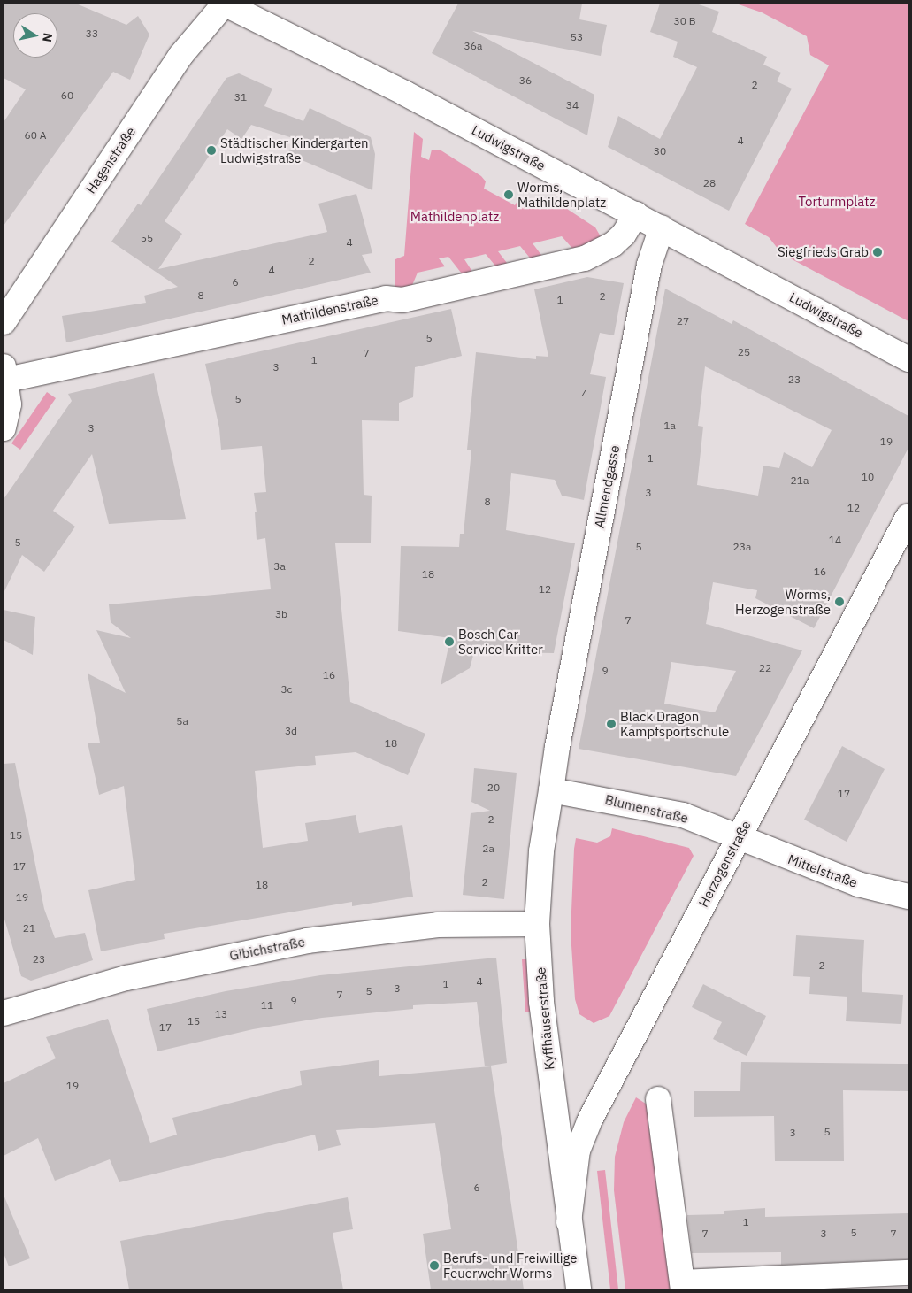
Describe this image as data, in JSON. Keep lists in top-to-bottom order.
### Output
{
  "streets": {
    "main road": [
      "Ludwigstraße",
      "Hagenstraße",
      "Mathildenstraße",
      "Allmendgasse",
      "Blumenstraße",
      "Herzogenstraße",
      "Mittelstraße",
      "Gibichstraße",
      "Kyffhäuserstraße"
    ]
  },
  "crossings": [
    ["Ludwigstraße", "Hagenstraße"],
    ["Ludwigstraße", "Mathildenstraße"],
    ["Ludwigstraße", "Allmendgasse"],
    ["Allmendgasse", "Kyffhäuserstraße"],
    ["Blumenstraße", "Herzogenstraße"],
    ["Blumenstraße", "Mittelstraße"],
    ["Blumenstraße", "Kyffhäuserstraße"],
    ["Herzogenstraße", "Mittelstraße"],
    ["Herzogenstraße", "Kyffhäuserstraße"],
    ["Gibichstraße", "Kyffhäuserstraße"]
  ],
  "parks": ["Torturmplatz", "Mathildenplatz"],
  "places": [
    "Städtischer Kindergarten Ludwigstraße",
    "Worms, Mathildenplatz",
    "Siegfrieds Grab",
    "Worms, Herzogenstraße",
    "Bosch Car Service Kritter",
    "Black Dragon Kampfsportschule",
    "Berufs- und Freiwillige Feuerwehr Worms"
  ],
  "house_numbers": [
    "30 B",
    "33",
    "53",
    "36a",
    "36",
    "2",
    "60",
    "31",
    "34",
    "60 A",
    "4",
    "30",
    "28",
    "55",
    "4",
    "2",
    "4",
    "6",
    "8",
    "2",
    "1",
    "27",
    "5",
    "25",
    "7",
    "1",
    "3",
    "23",
    "4",
    "5",
    "1a",
    "3",
    "19",
    "1",
    "10",
    "21a",
    "3",
    "8",
    "12",
    "14",
    "5",
    "5",
    "23a",
    "3a",
    "16",
    "18",
    "12",
    "3b",
    "7",
    "22",
    "9",
    "16",
    "3c",
    "5a",
    "3d",
    "18",
    "20",
    "17",
    "2",
    "15",
    "2a",
    "17",
    "2",
    "18",
    "19",
    "21",
    "23",
    "2",
    "4",
    "1",
    "3",
    "5",
    "7",
    "9",
    "11",
    "13",
    "15",
    "17",
    "19",
    "5",
    "3",
    "6",
    "1",
    "5",
    "7",
    "3",
    "7"
  ],
  "north": "right"
}
